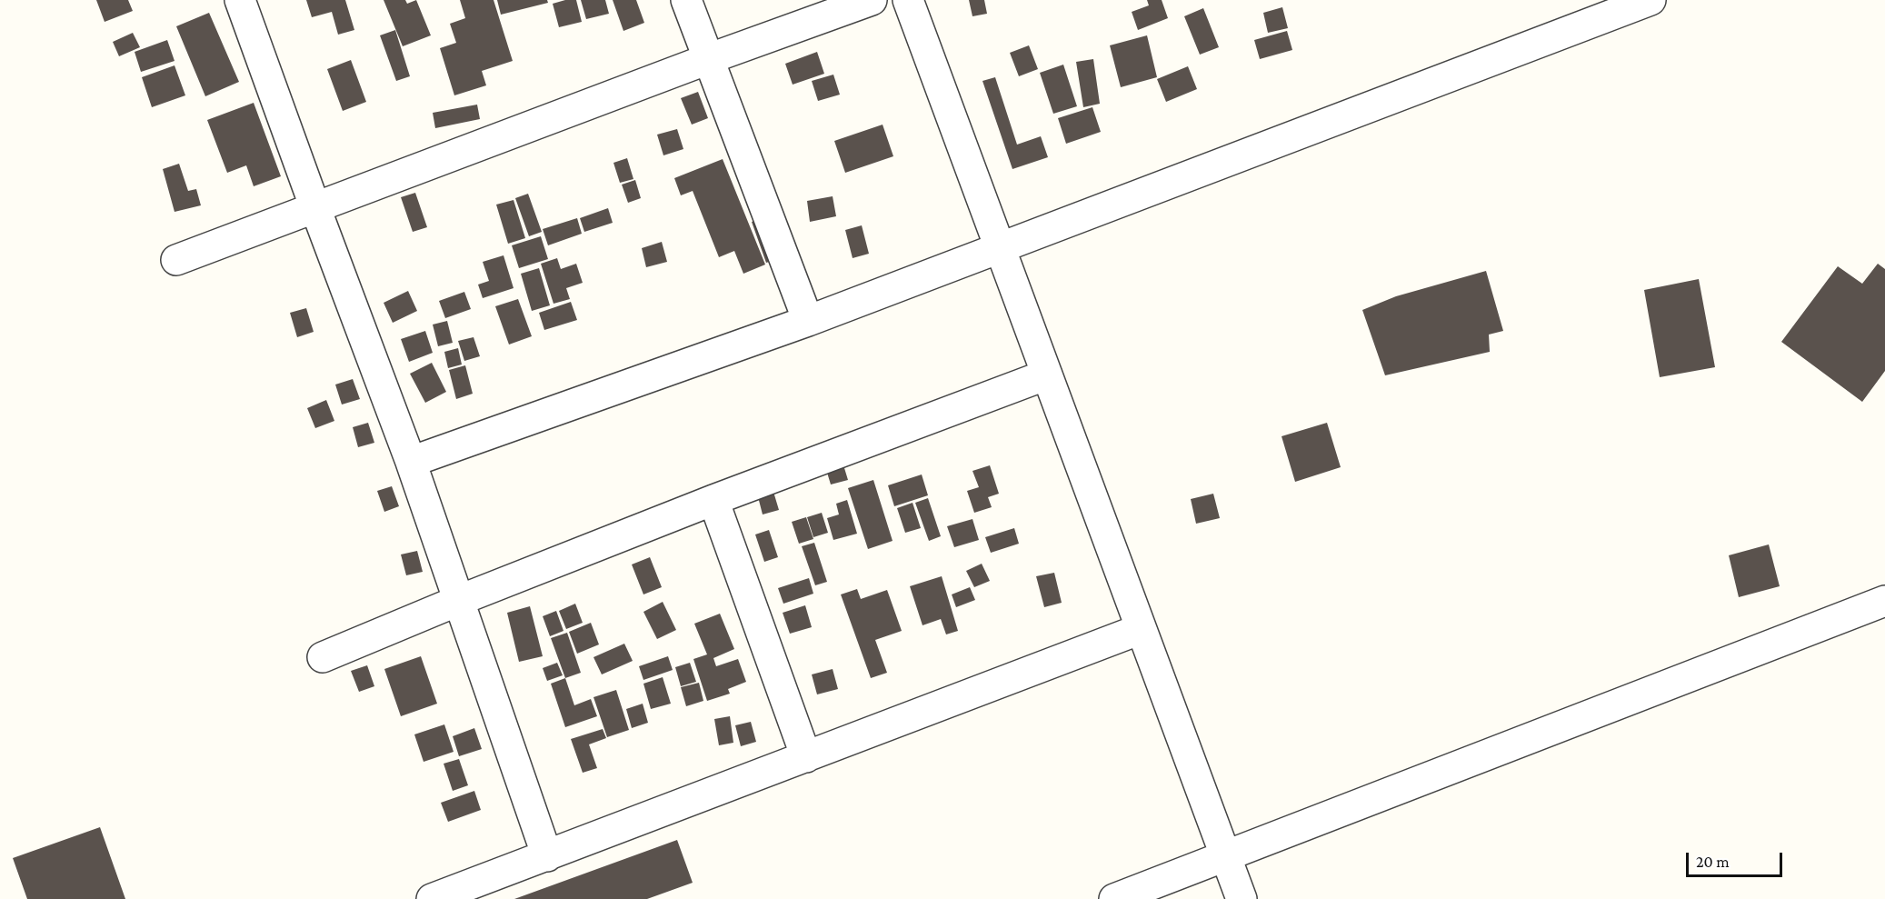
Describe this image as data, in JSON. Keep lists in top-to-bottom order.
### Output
{
  "scale_bar": "20 m"
}
